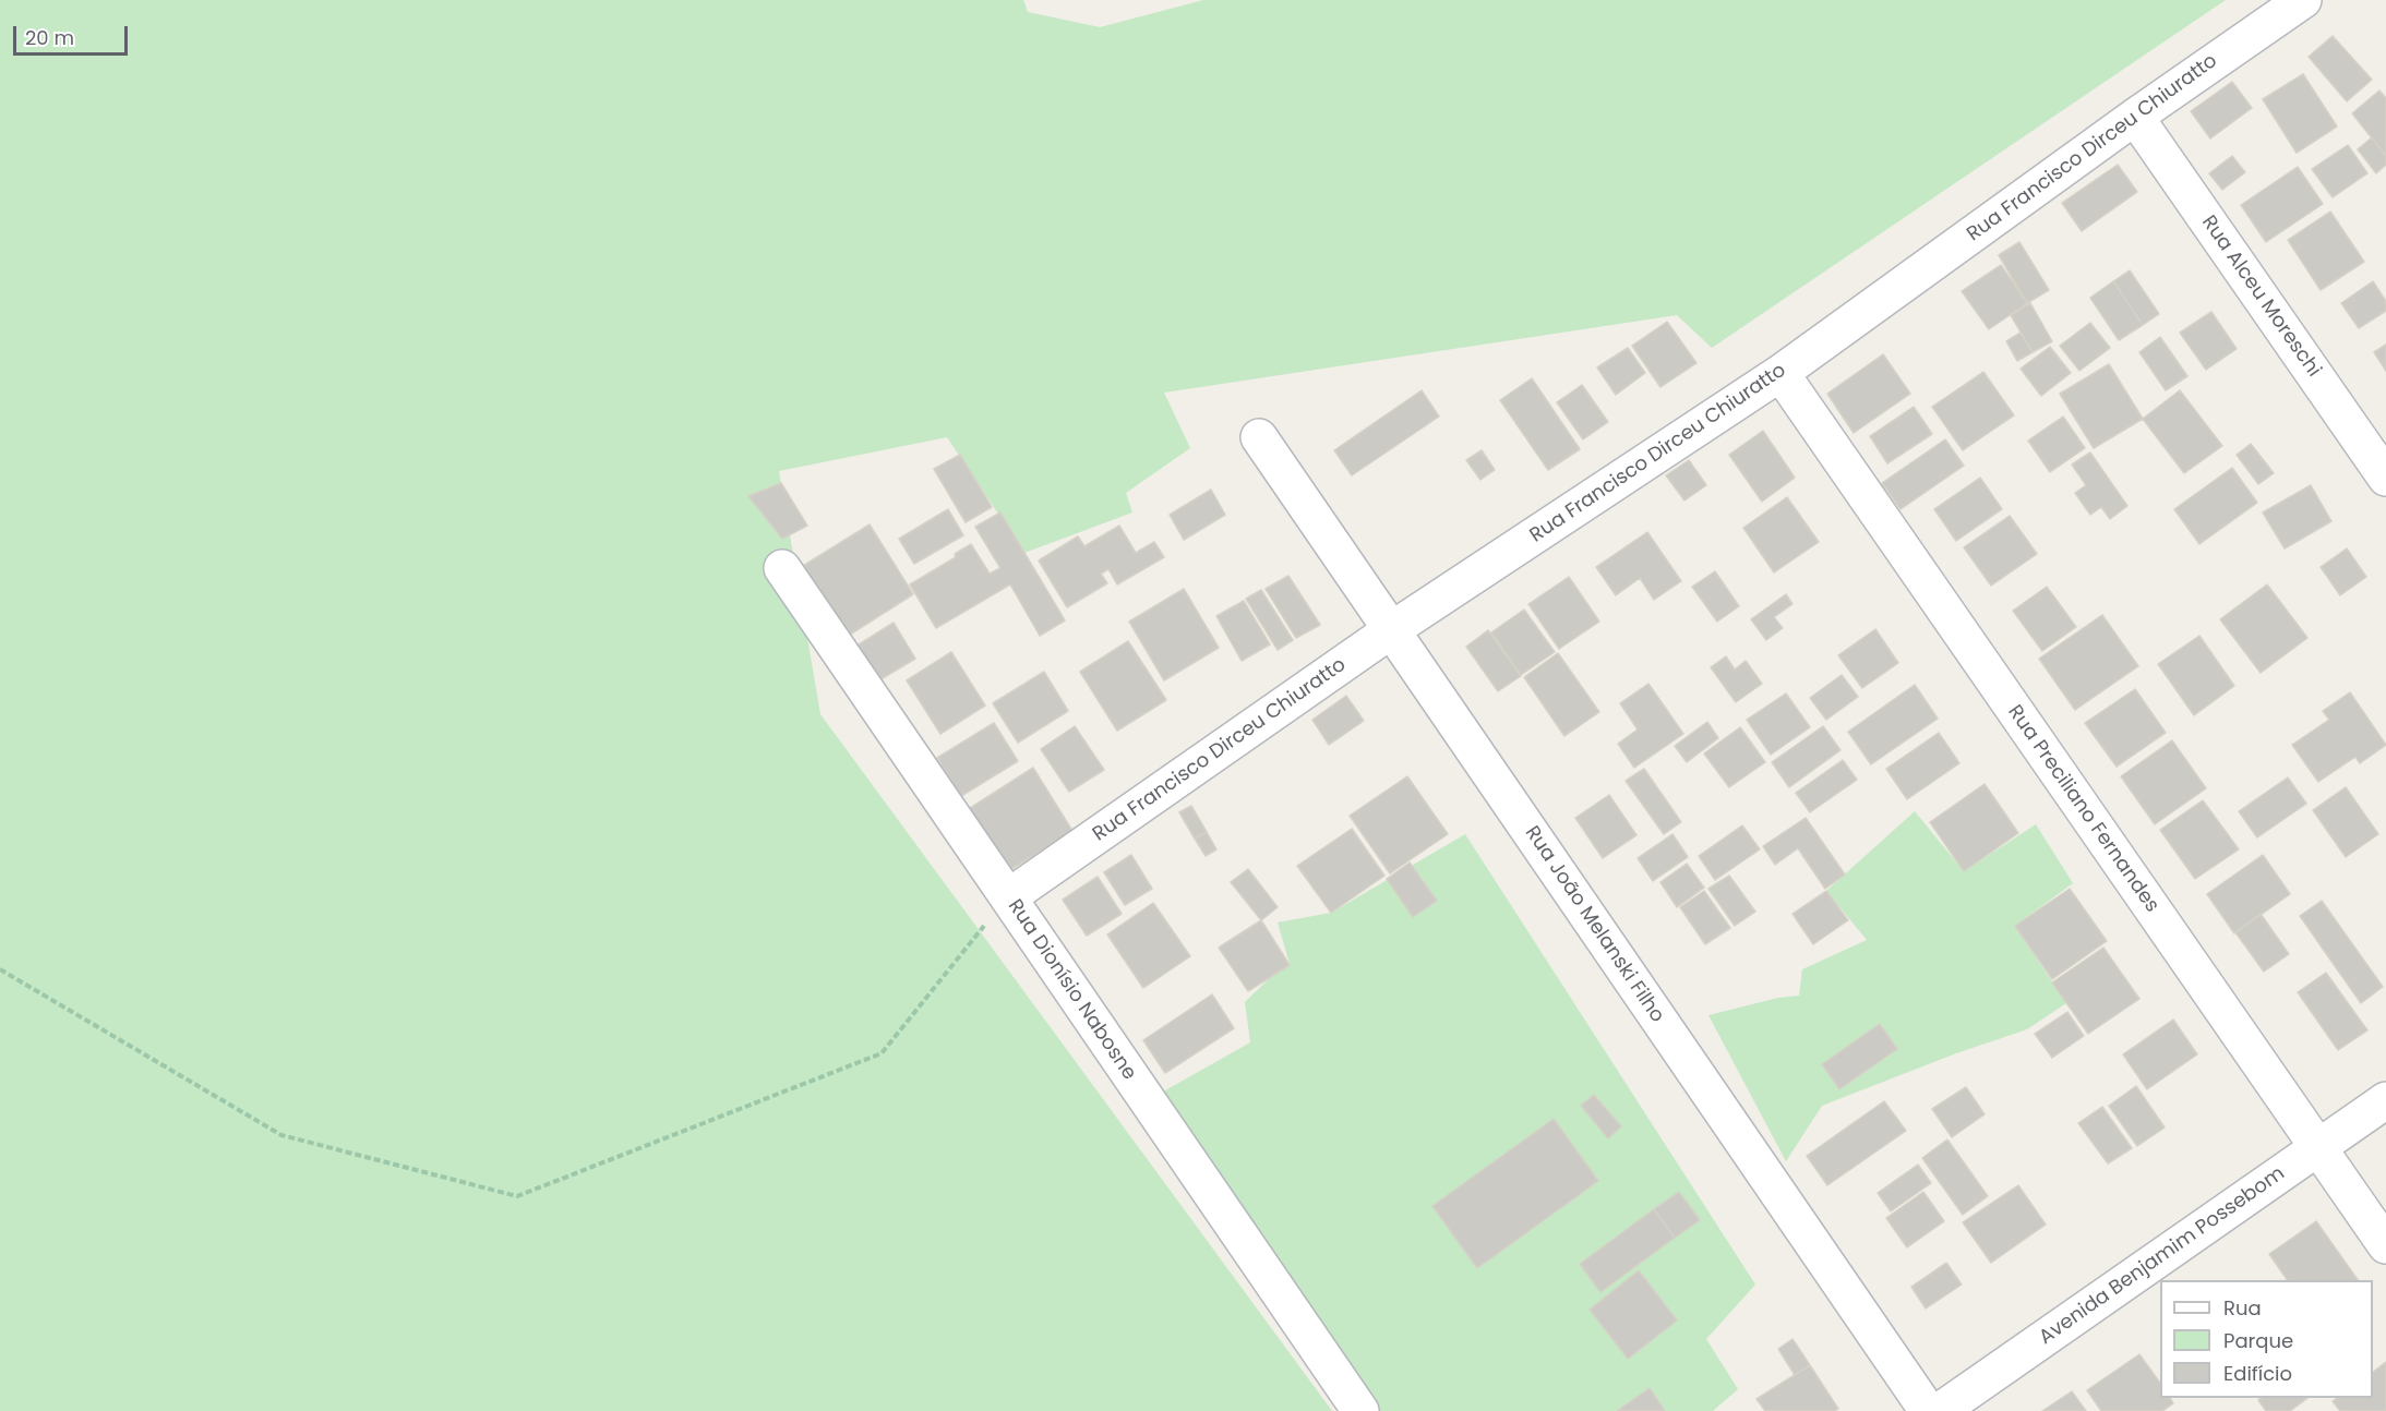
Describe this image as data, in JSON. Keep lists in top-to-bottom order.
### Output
{
  "streets": {
    "street": [
      "Rua Francisco Dirceu Chiuratto",
      "Rua Alceu Moreschi",
      "Rua Preciliano Fernandes",
      "Rua João Melanski Filho",
      "Rua Dionísio Nabosne",
      "Avenida Benjamim Possebom"
    ]
  },
  "crossings": [
    ["Rua Francisco Dirceu Chiuratto", "Rua Alceu Moreschi"],
    ["Rua Francisco Dirceu Chiuratto", "Rua Preciliano Fernandes"],
    ["Rua Francisco Dirceu Chiuratto", "Rua João Melanski Filho"],
    ["Rua Francisco Dirceu Chiuratto", "Rua Dionísio Nabosne"],
    ["Rua Preciliano Fernandes", "Avenida Benjamim Possebom"]
  ],
  "legend": ["Rua", "Parque", "Edifício"],
  "scale_bar": "20 m"
}
